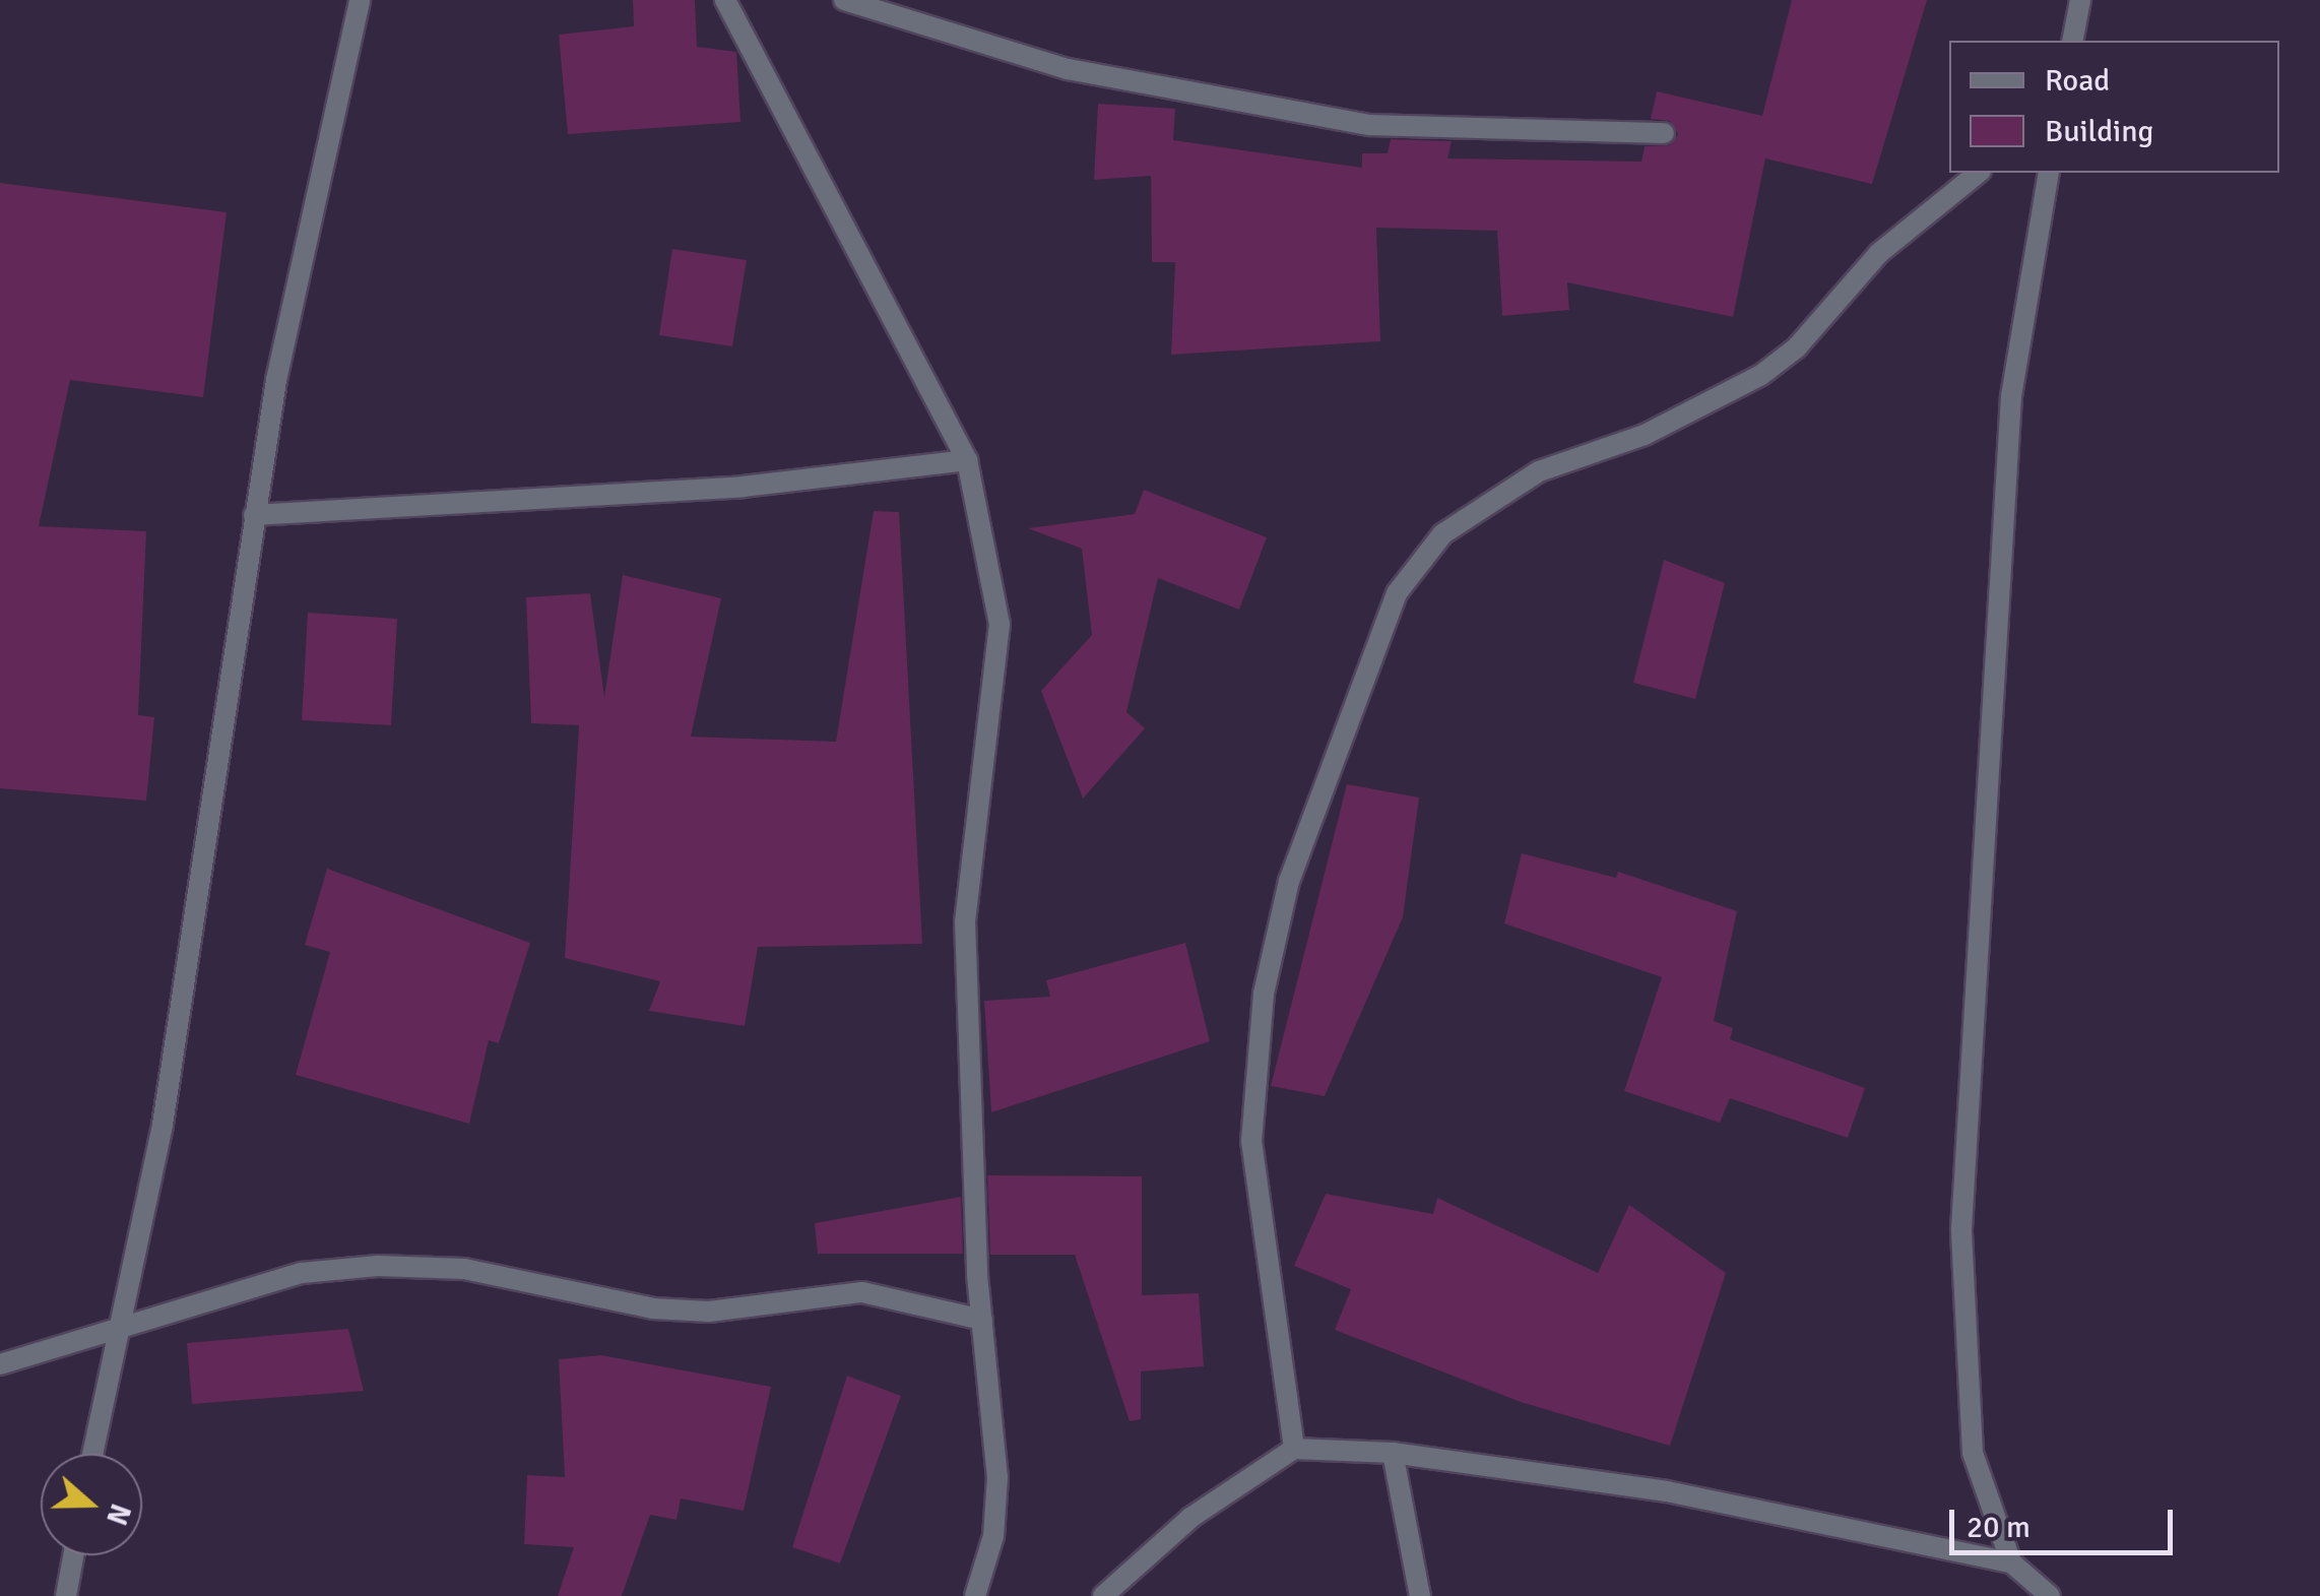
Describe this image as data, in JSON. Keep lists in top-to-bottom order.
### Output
{
  "legend": ["Road", "Building"],
  "scale_bar": "20 m",
  "north": "right"
}
